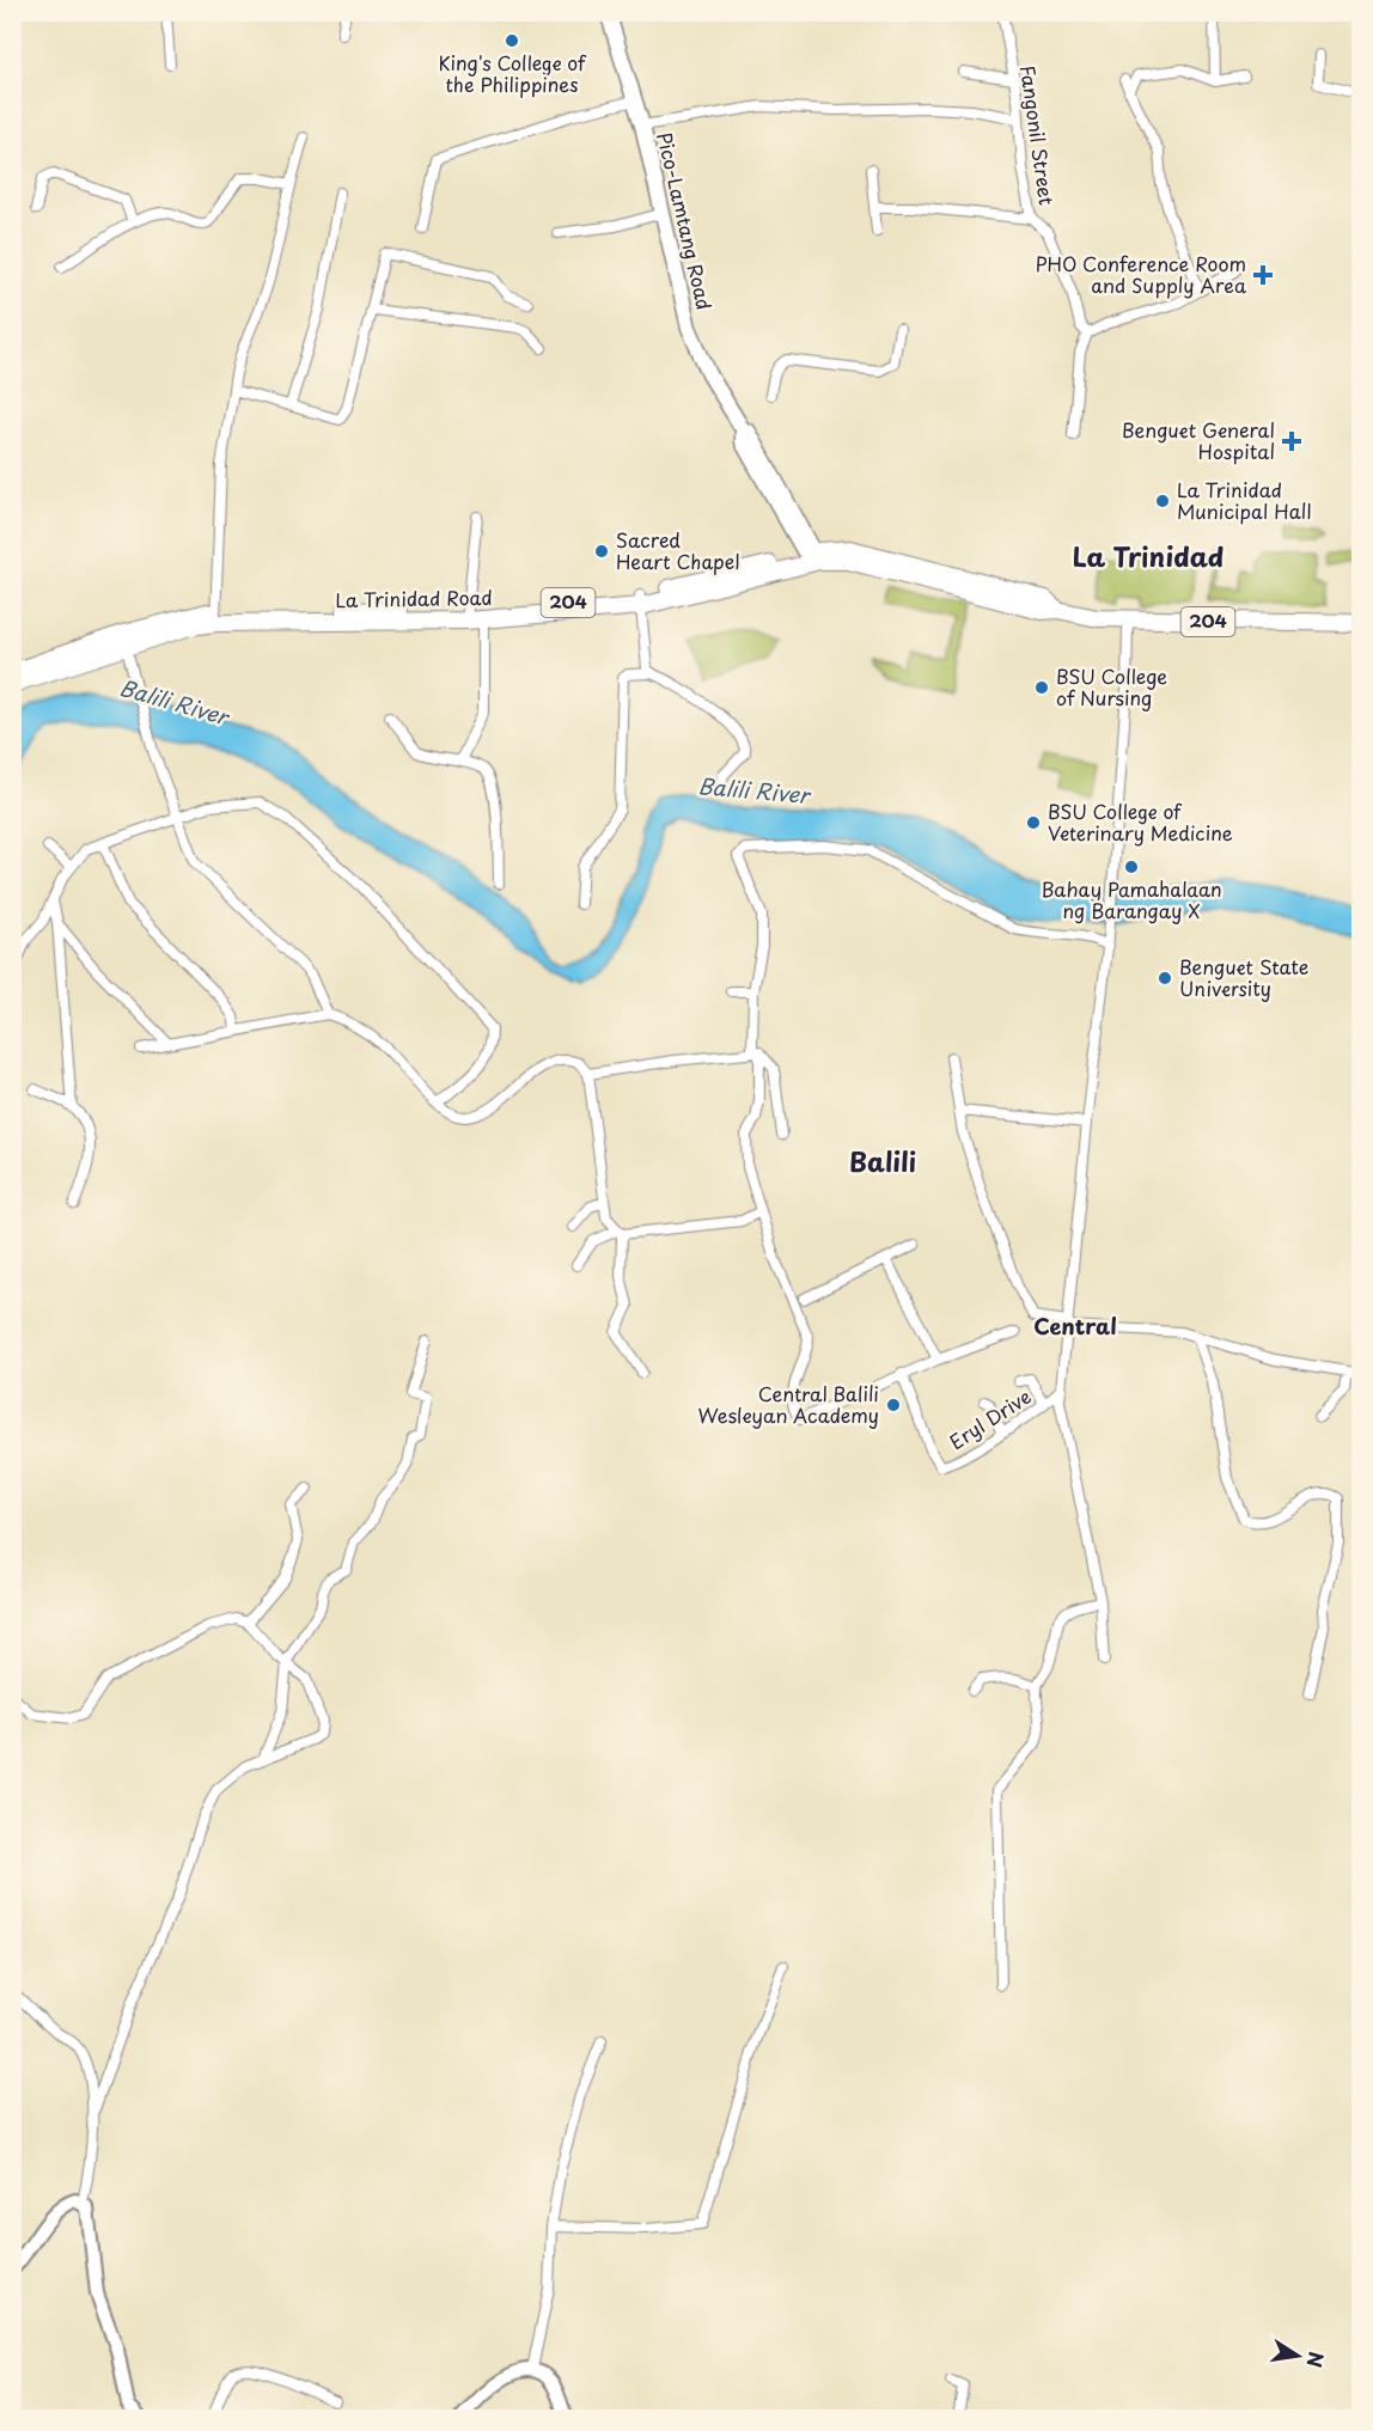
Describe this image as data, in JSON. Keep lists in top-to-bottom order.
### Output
{
  "streets": {
    "highway": ["La Trinidad Road", "204"],
    "main road": ["Pico-Lamtang Road"],
    "street": ["Fangonil Street", "Eryl Drive"]
  },
  "crossings": [
    ["Pico-Lamtang Road", "La Trinidad Road"],
    ["Pico-Lamtang Road", "204"],
    ["La Trinidad Road", "204"]
  ],
  "districts": ["La Trinidad", "Balili", "Central"],
  "water": ["Balili River"],
  "places": {
    "other": [
      "King's College of the Philippines",
      "La Trinidad Municipal Hall",
      "Sacred Heart Chapel",
      "BSU College of Nursing",
      "BSU College of Veterinary Medicine",
      "Bahay Pamahalaan ng Barangay X",
      "Benguet State University",
      "Central Balili Wesleyan Academy"
    ],
    "health": ["PHO Conference Room and Supply Area", "Benguet General Hospital"]
  },
  "north": "right"
}
